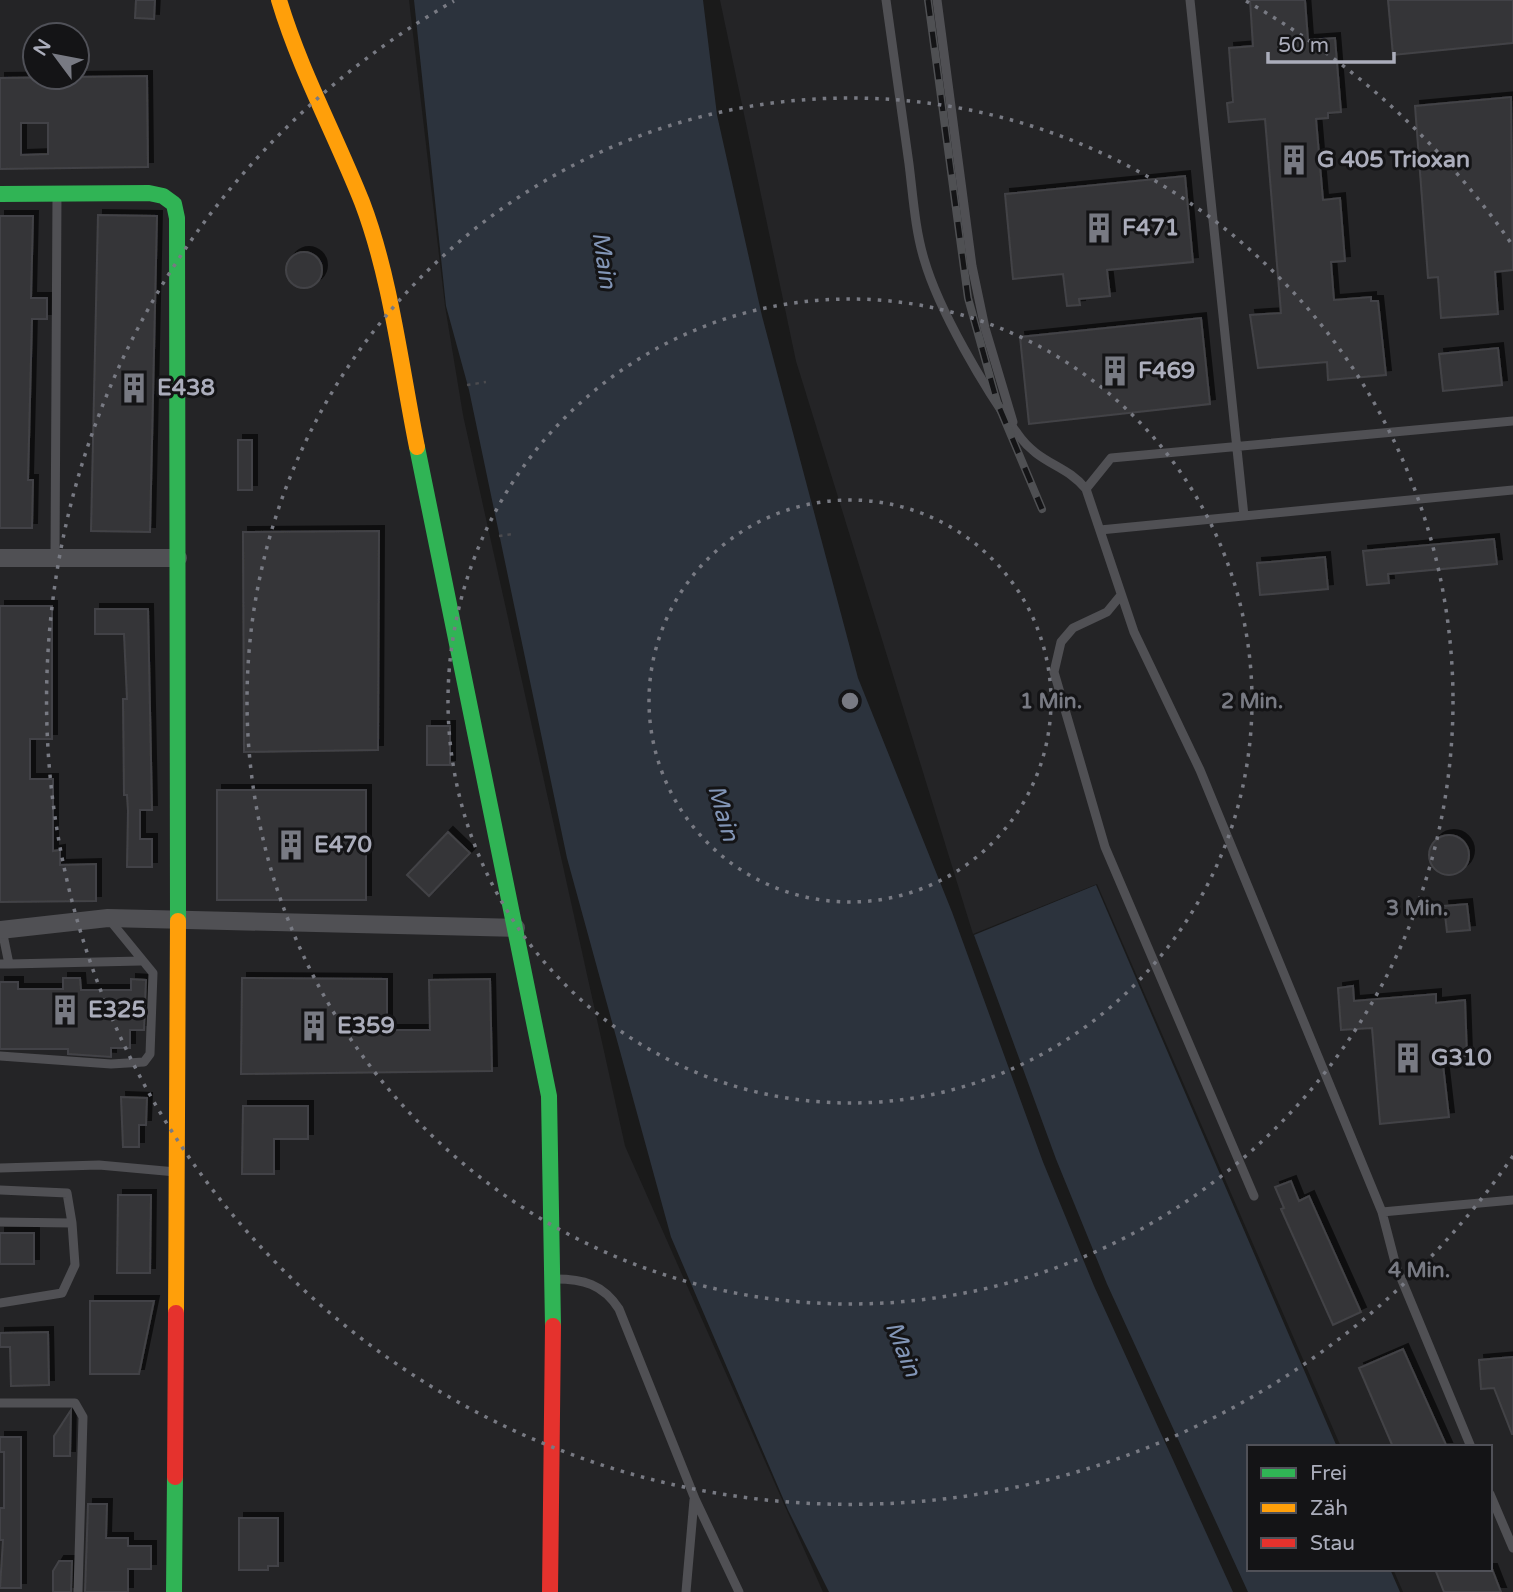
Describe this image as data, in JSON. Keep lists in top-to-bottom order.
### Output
{
  "water": ["Main"],
  "places": {
    "building": [
      "G 405 Trioxan",
      "F471",
      "F469",
      "E438",
      "E470",
      "E325",
      "E359",
      "G310"
    ]
  },
  "legend": ["Frei", "Zäh", "Stau"],
  "scale_bar": "50 m",
  "north": "top left",
  "rings": [
    "1 Min.",
    "2 Min.",
    "3 Min.",
    "4 Min."
  ]
}
